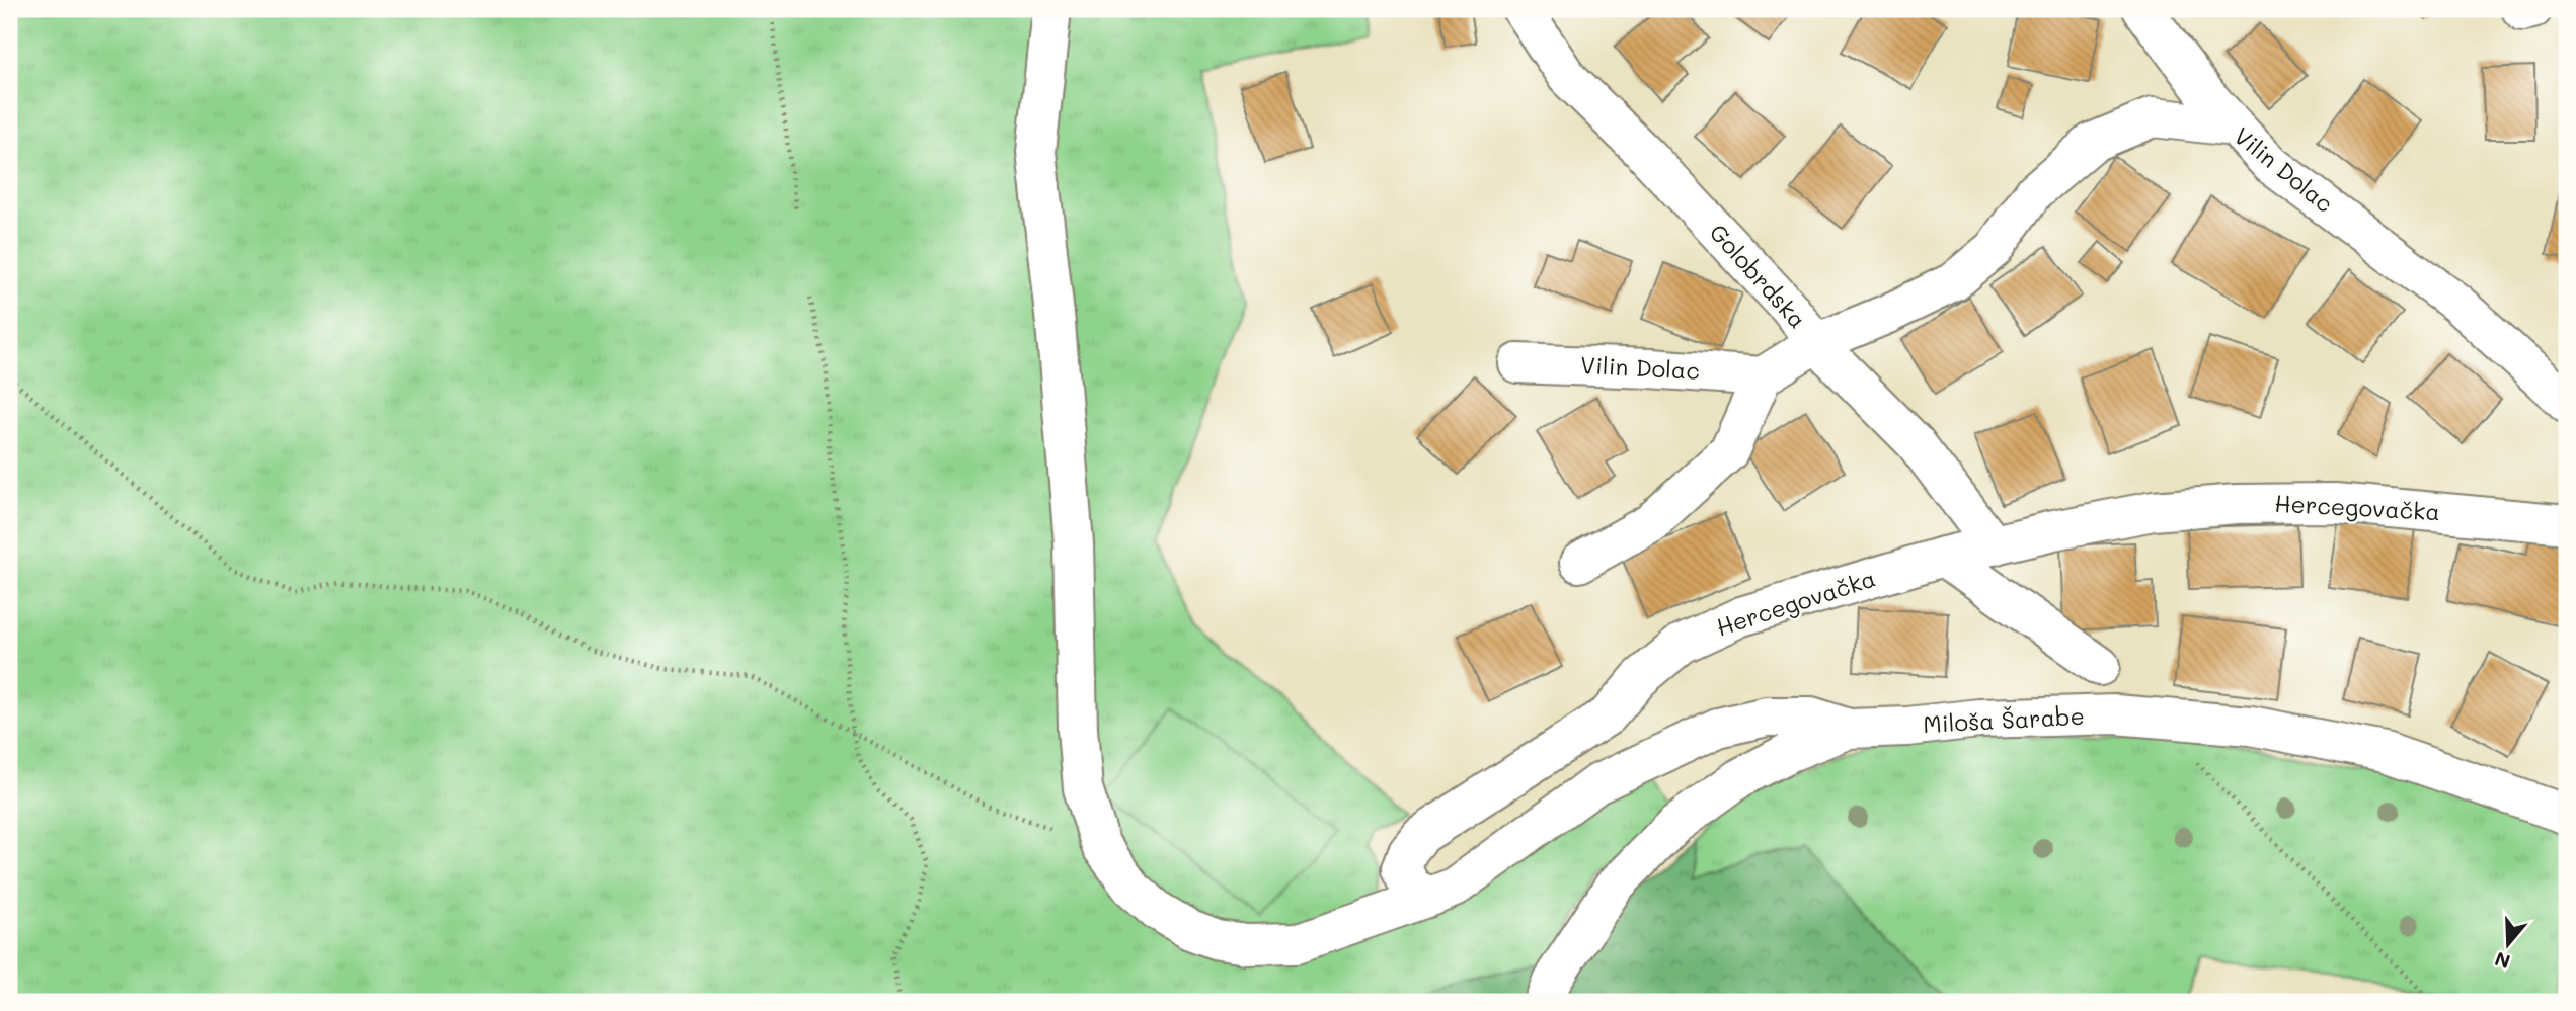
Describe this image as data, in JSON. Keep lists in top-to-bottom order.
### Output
{
  "streets": {
    "street": [
      "Vilin Dolac",
      "Golobrdska",
      "Hercegovačka",
      "Miloša Šarabe"
    ]
  },
  "crossings": [
    ["Vilin Dolac", "Golobrdska"],
    ["Golobrdska", "Hercegovačka"]
  ],
  "north": "bottom"
}
